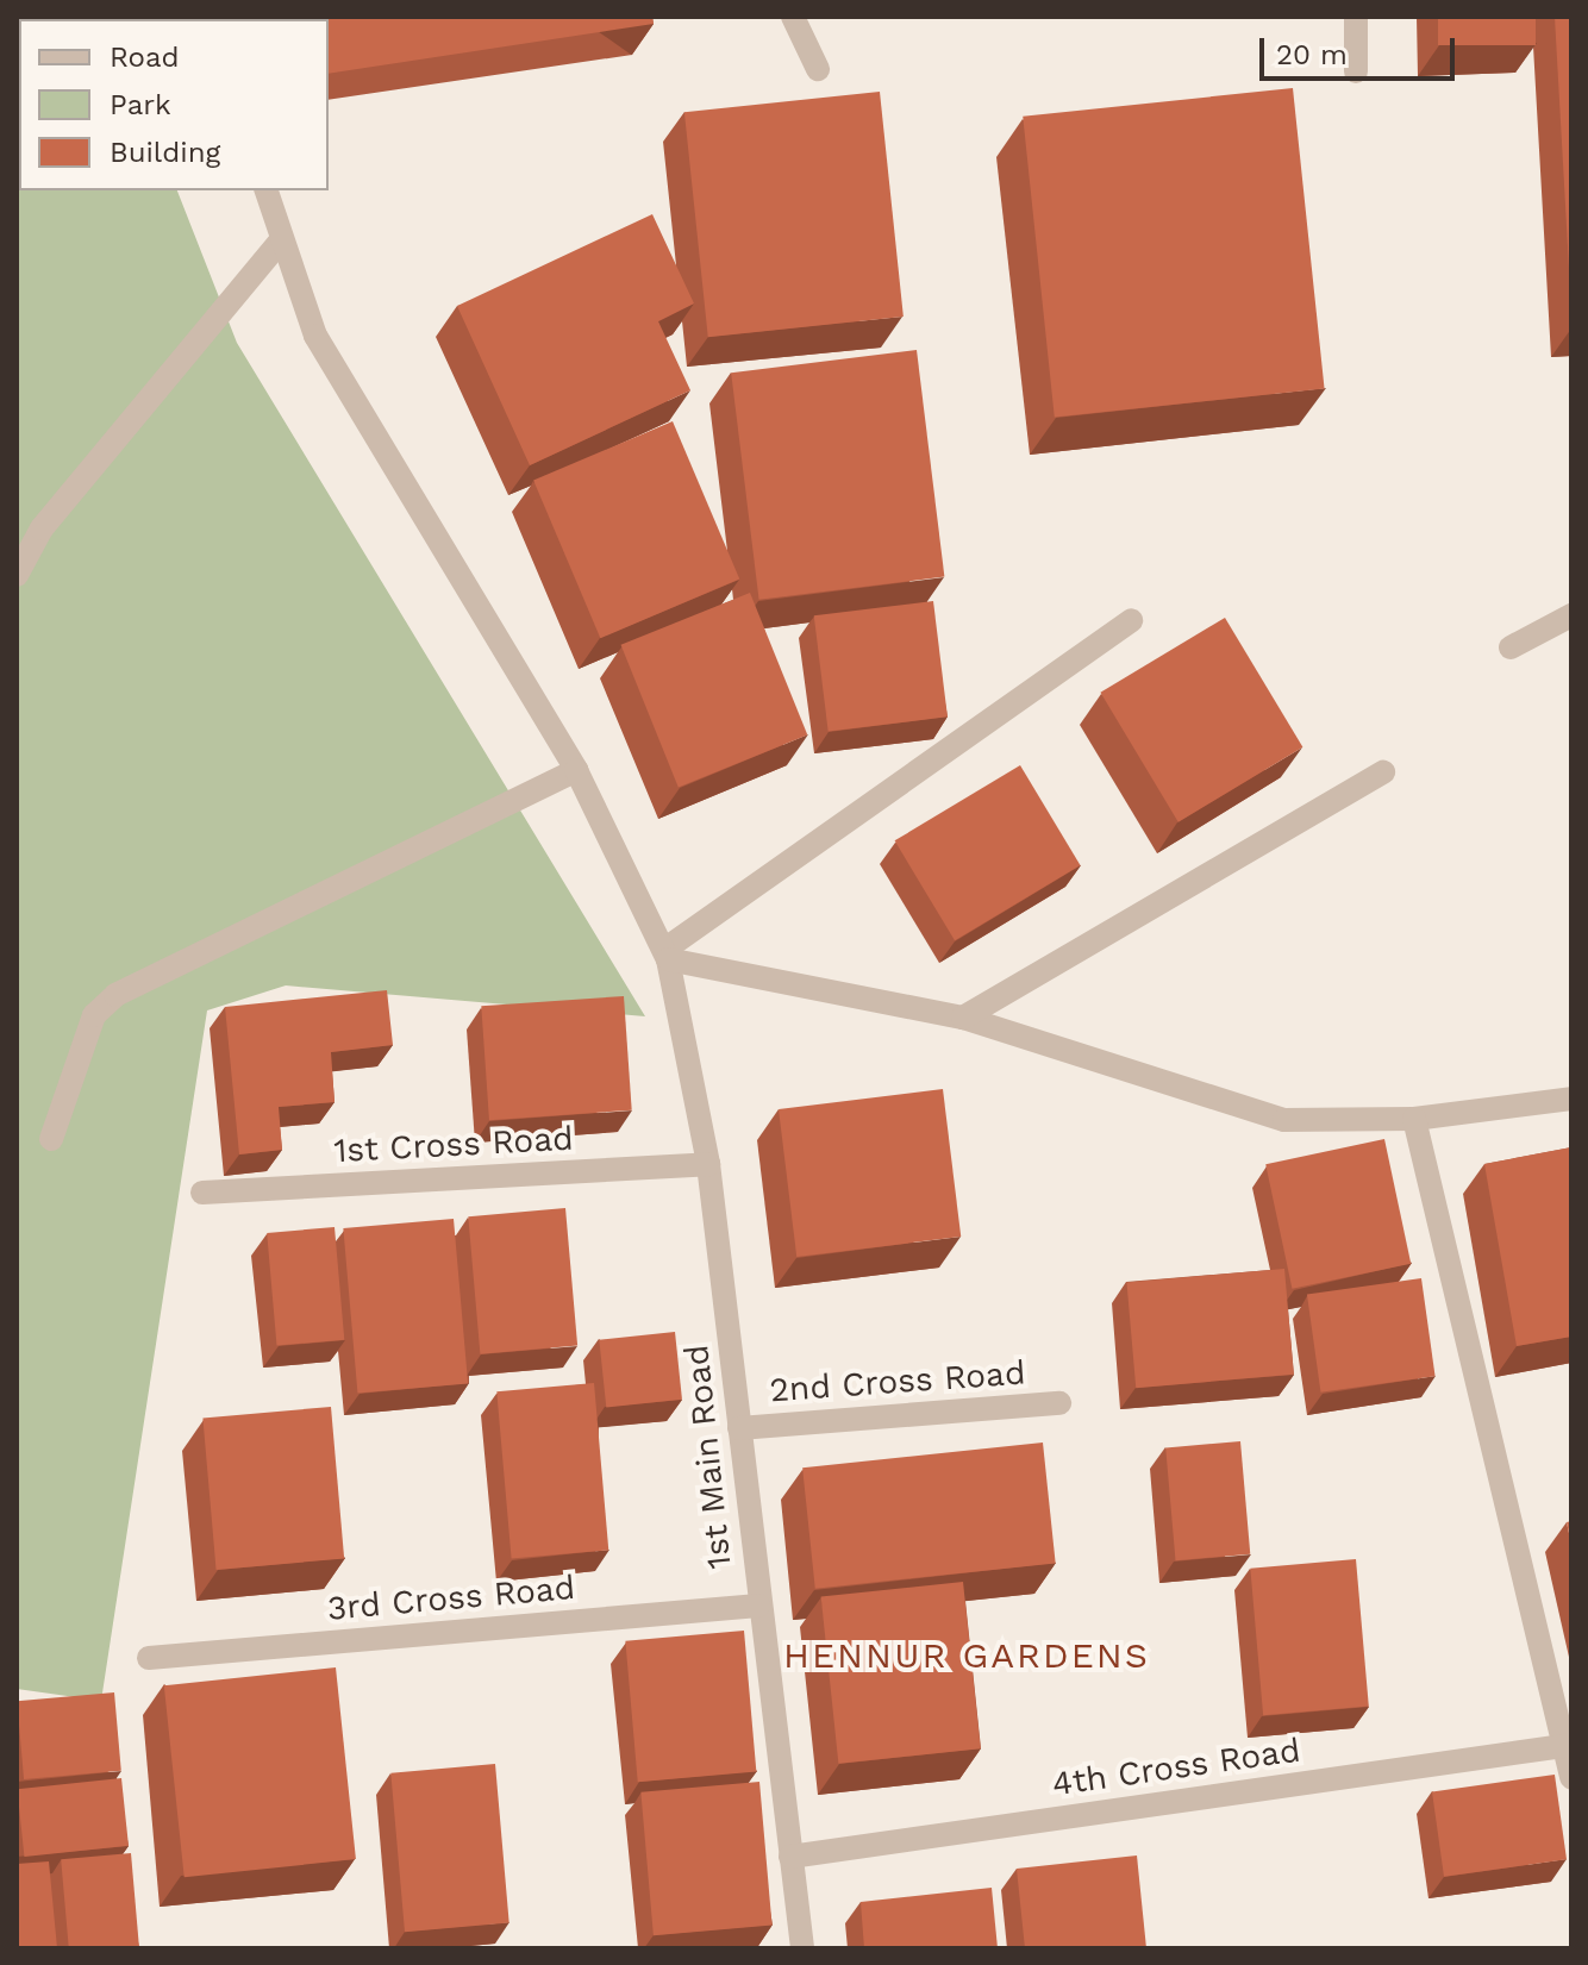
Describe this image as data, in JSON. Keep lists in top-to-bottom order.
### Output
{
  "streets": {
    "street": [
      "1st Cross Road",
      "2nd Cross Road",
      "1st Main Road",
      "3rd Cross Road",
      "4th Cross Road"
    ]
  },
  "crossings": [
    ["1st Cross Road", "1st Main Road"],
    ["2nd Cross Road", "1st Main Road"],
    ["1st Main Road", "3rd Cross Road"],
    ["1st Main Road", "4th Cross Road"]
  ],
  "districts": ["HENNUR GARDENS"],
  "legend": ["Road", "Park", "Building"],
  "scale_bar": "20 m"
}
